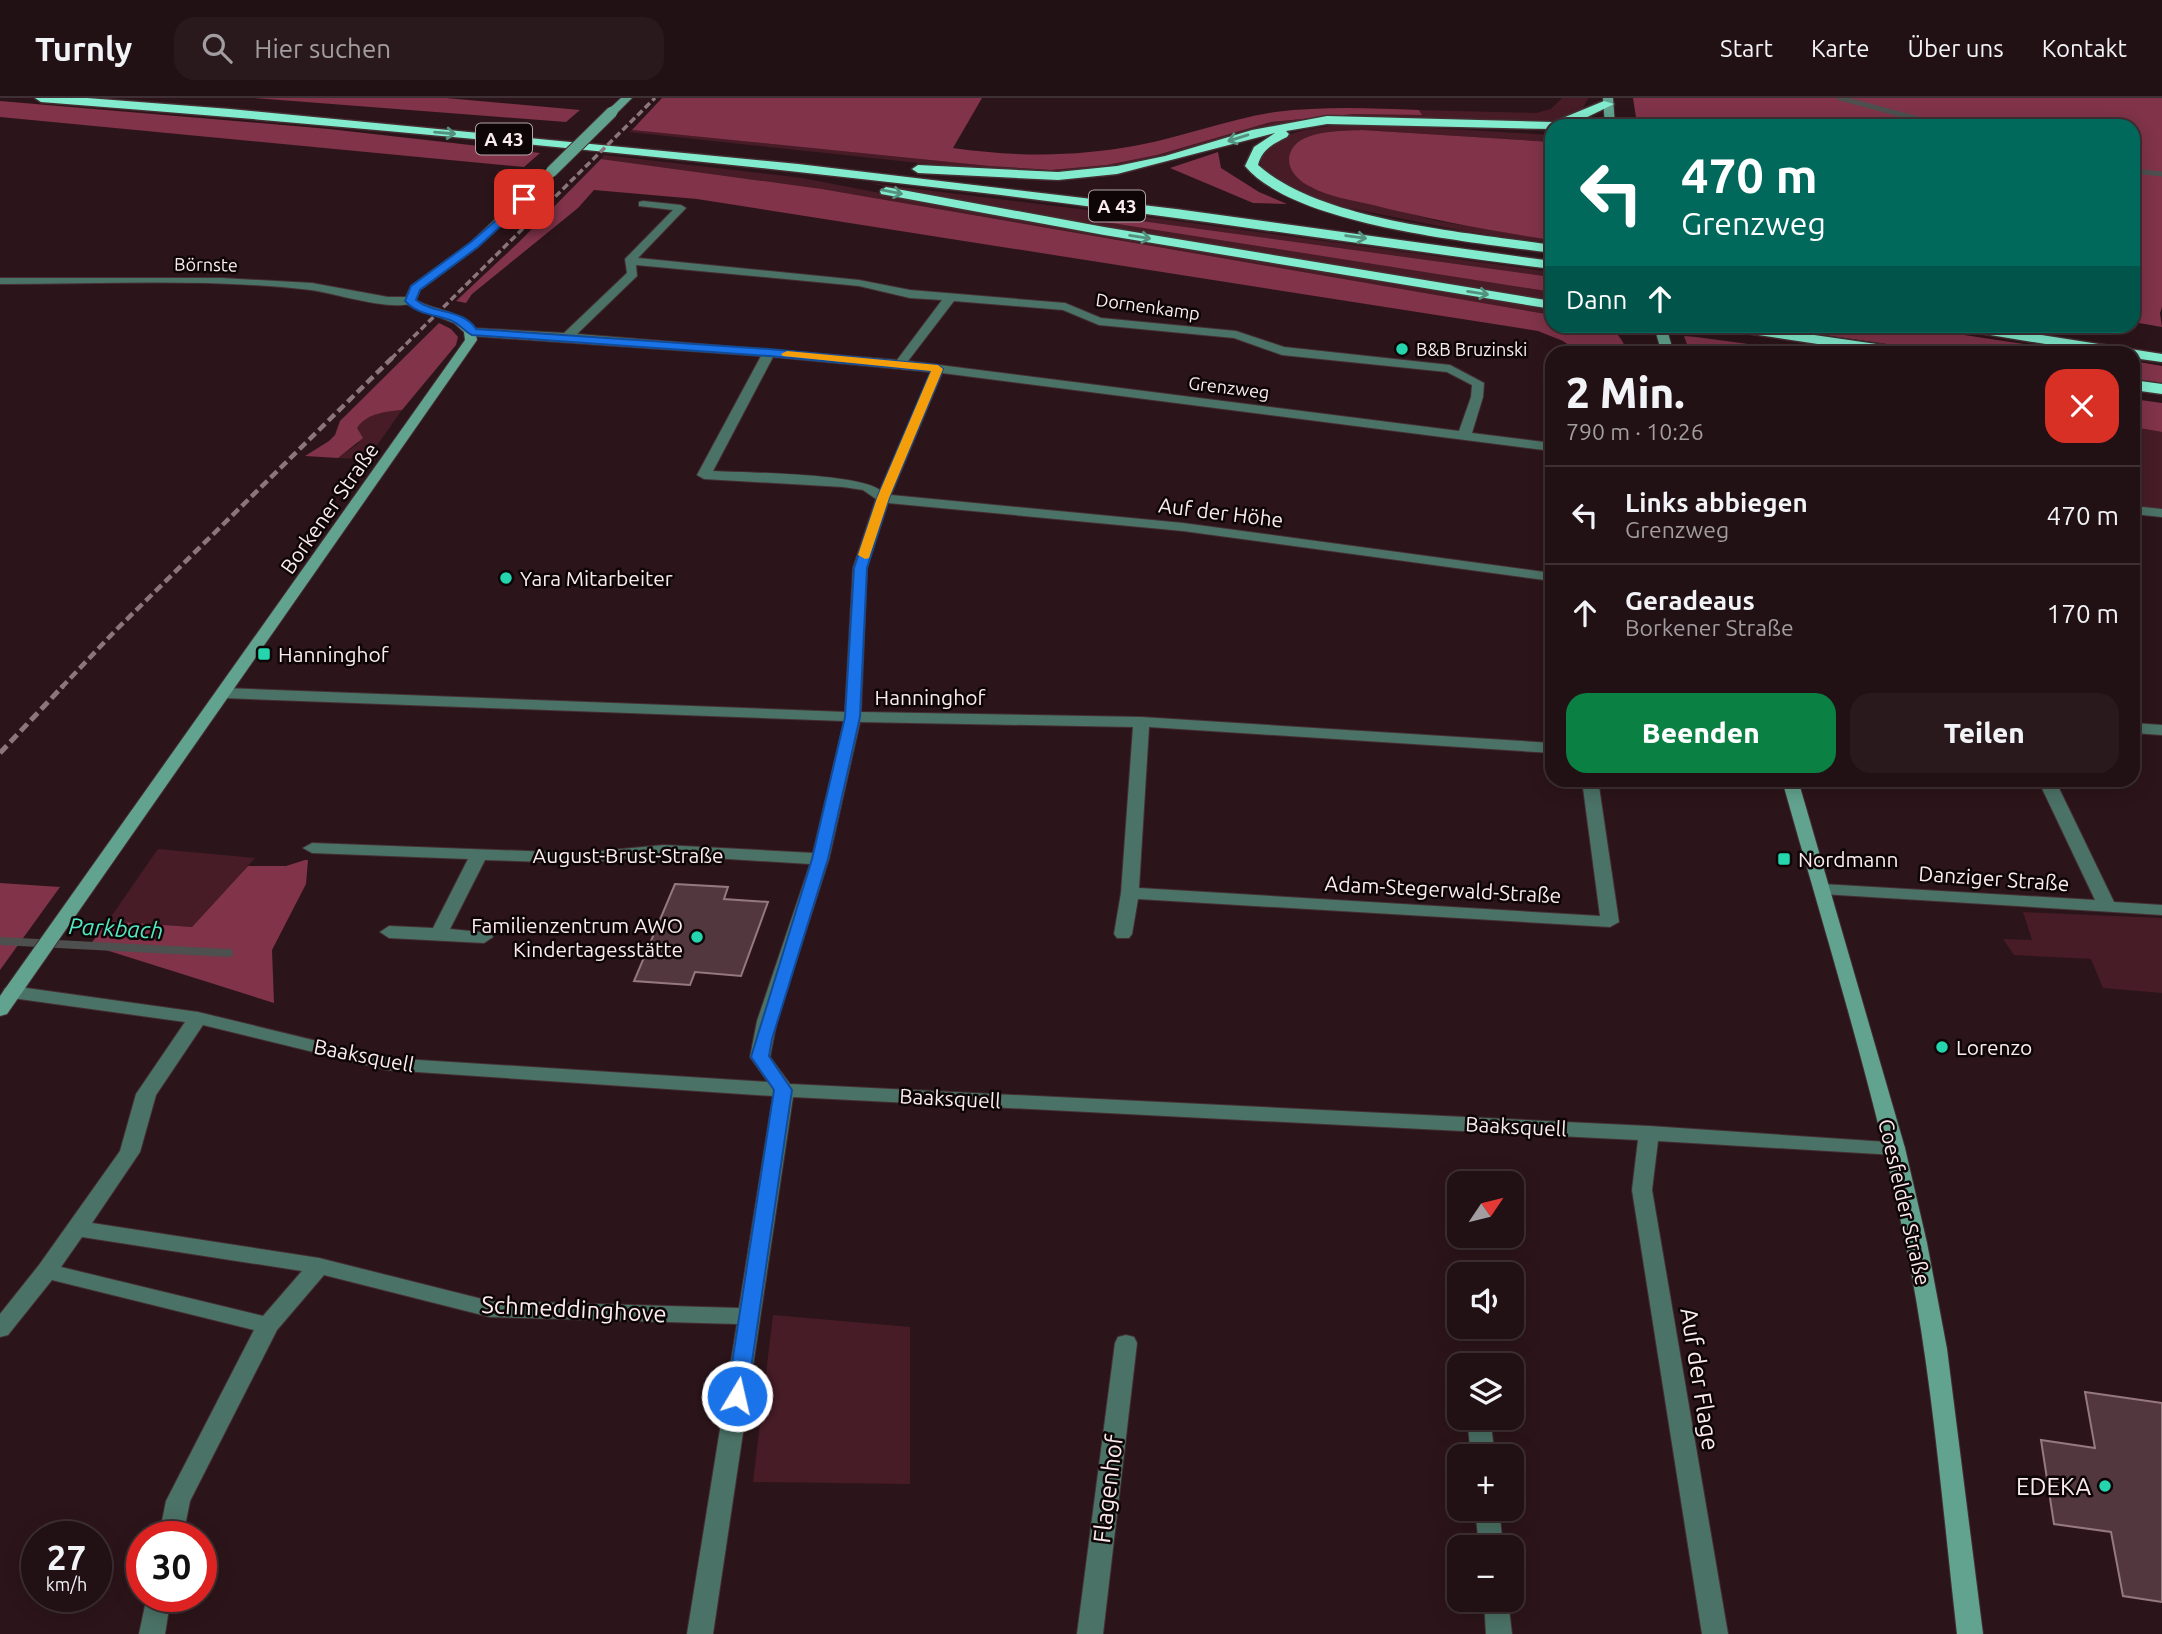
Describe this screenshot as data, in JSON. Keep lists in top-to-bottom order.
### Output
{
  "streets": {
    "highway": ["A 43"],
    "street": [
      "Börnste",
      "Dornenkamp",
      "Grenzweg",
      "Borkener Straße",
      "Auf der Höhe",
      "Hanninghof",
      "August-Brust-Straße",
      "Danziger Straße",
      "Adam-Stegerwald-Straße",
      "Baaksquell",
      "Coesfelder Straße",
      "Schmeddinghove",
      "Auf der Flage",
      "Flagenhof"
    ]
  },
  "crossings": [
    ["Dornenkamp", "Grenzweg"],
    ["Grenzweg", "Borkener Straße"],
    ["Borkener Straße", "Hanninghof"],
    ["Borkener Straße", "Baaksquell"],
    ["Danziger Straße", "Coesfelder Straße"],
    ["Baaksquell", "Coesfelder Straße"],
    ["Baaksquell", "Auf der Flage"]
  ],
  "water": ["Parkbach"],
  "places": {
    "other": [
      "B&B Bruzinski",
      "Yara Mitarbeiter",
      "Familienzentrum AWO Kindertagesstätte",
      "Lorenzo",
      "EDEKA"
    ],
    "transit": ["Hanninghof", "Nordmann"]
  },
  "north": "top right",
  "page": {
    "header": "Turnly",
    "search": "Hier suchen",
    "nav": [
      "Start",
      "Karte",
      "Über uns",
      "Kontakt"
    ],
    "turn": ["470 m", "Grenzweg"],
    "then": "Dann",
    "heading": ["2 Min.", "790 m · 10:26"],
    "list": [
      {
        "name": "Links abbiegen",
        "note": "Grenzweg",
        "value": "470 m"
      },
      {
        "name": "Geradeaus",
        "note": "Borkener Straße",
        "value": "170 m"
      }
    ],
    "buttons": ["Beenden", "Teilen"],
    "map_buttons": ["+", "−"],
    "speed": "27 km/h",
    "limit": "30"
  }
}
